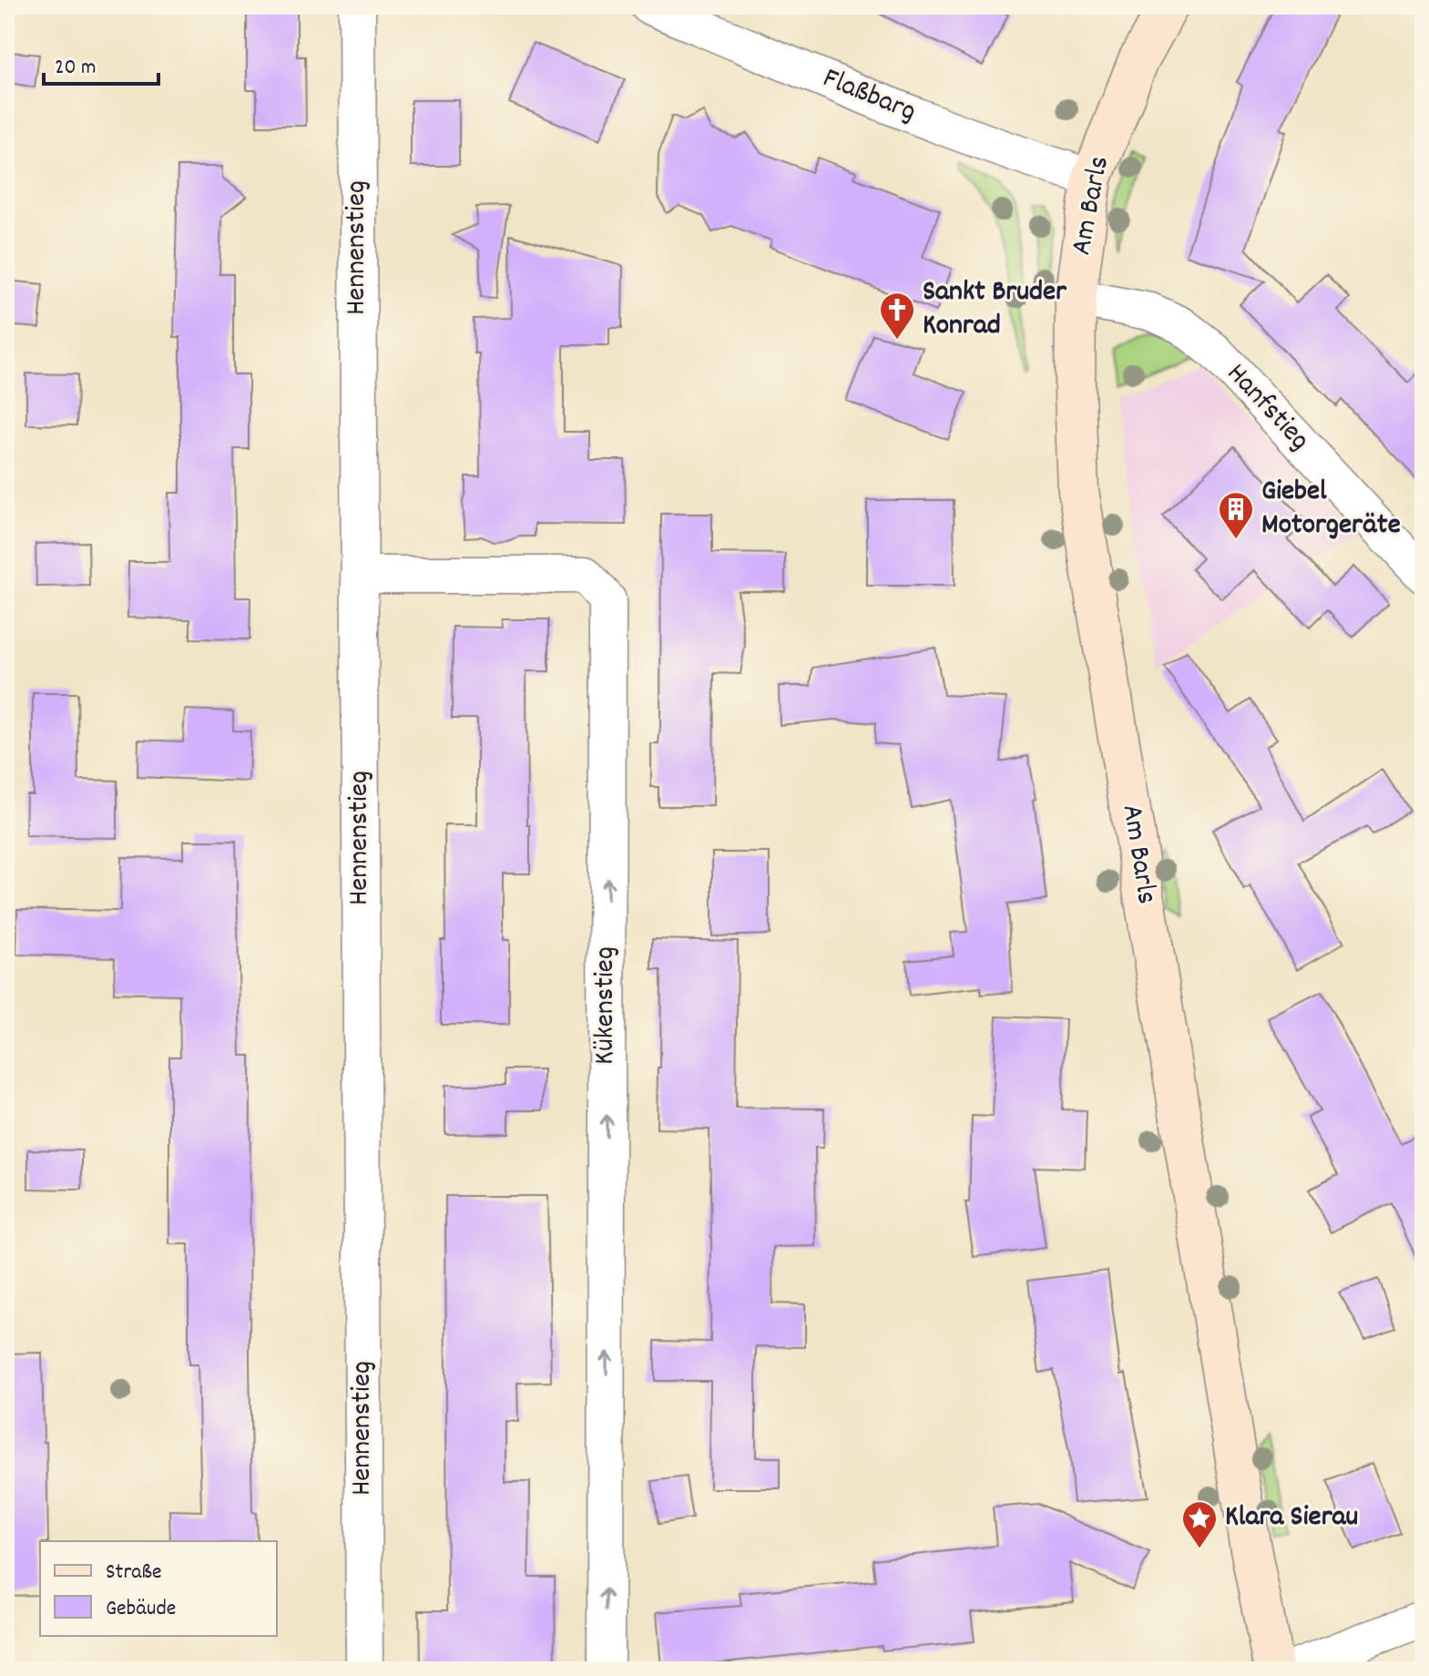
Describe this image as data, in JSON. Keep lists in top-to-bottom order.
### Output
{
  "streets": {
    "street": [
      "Flaßbarg",
      "Am Barls",
      "Hennenstieg",
      "Hanfstieg",
      "Kükenstieg"
    ]
  },
  "crossings": [
    ["Flaßbarg", "Am Barls"],
    ["Am Barls", "Hanfstieg"],
    ["Hennenstieg", "Kükenstieg"]
  ],
  "one_way": ["Kükenstieg"],
  "places": {
    "church": ["Sankt Bruder Konrad"],
    "building": ["Giebel Motorgeräte"],
    "place": ["Klara Sierau"]
  },
  "legend": ["Straße", "Gebäude"],
  "scale_bar": "20 m"
}
